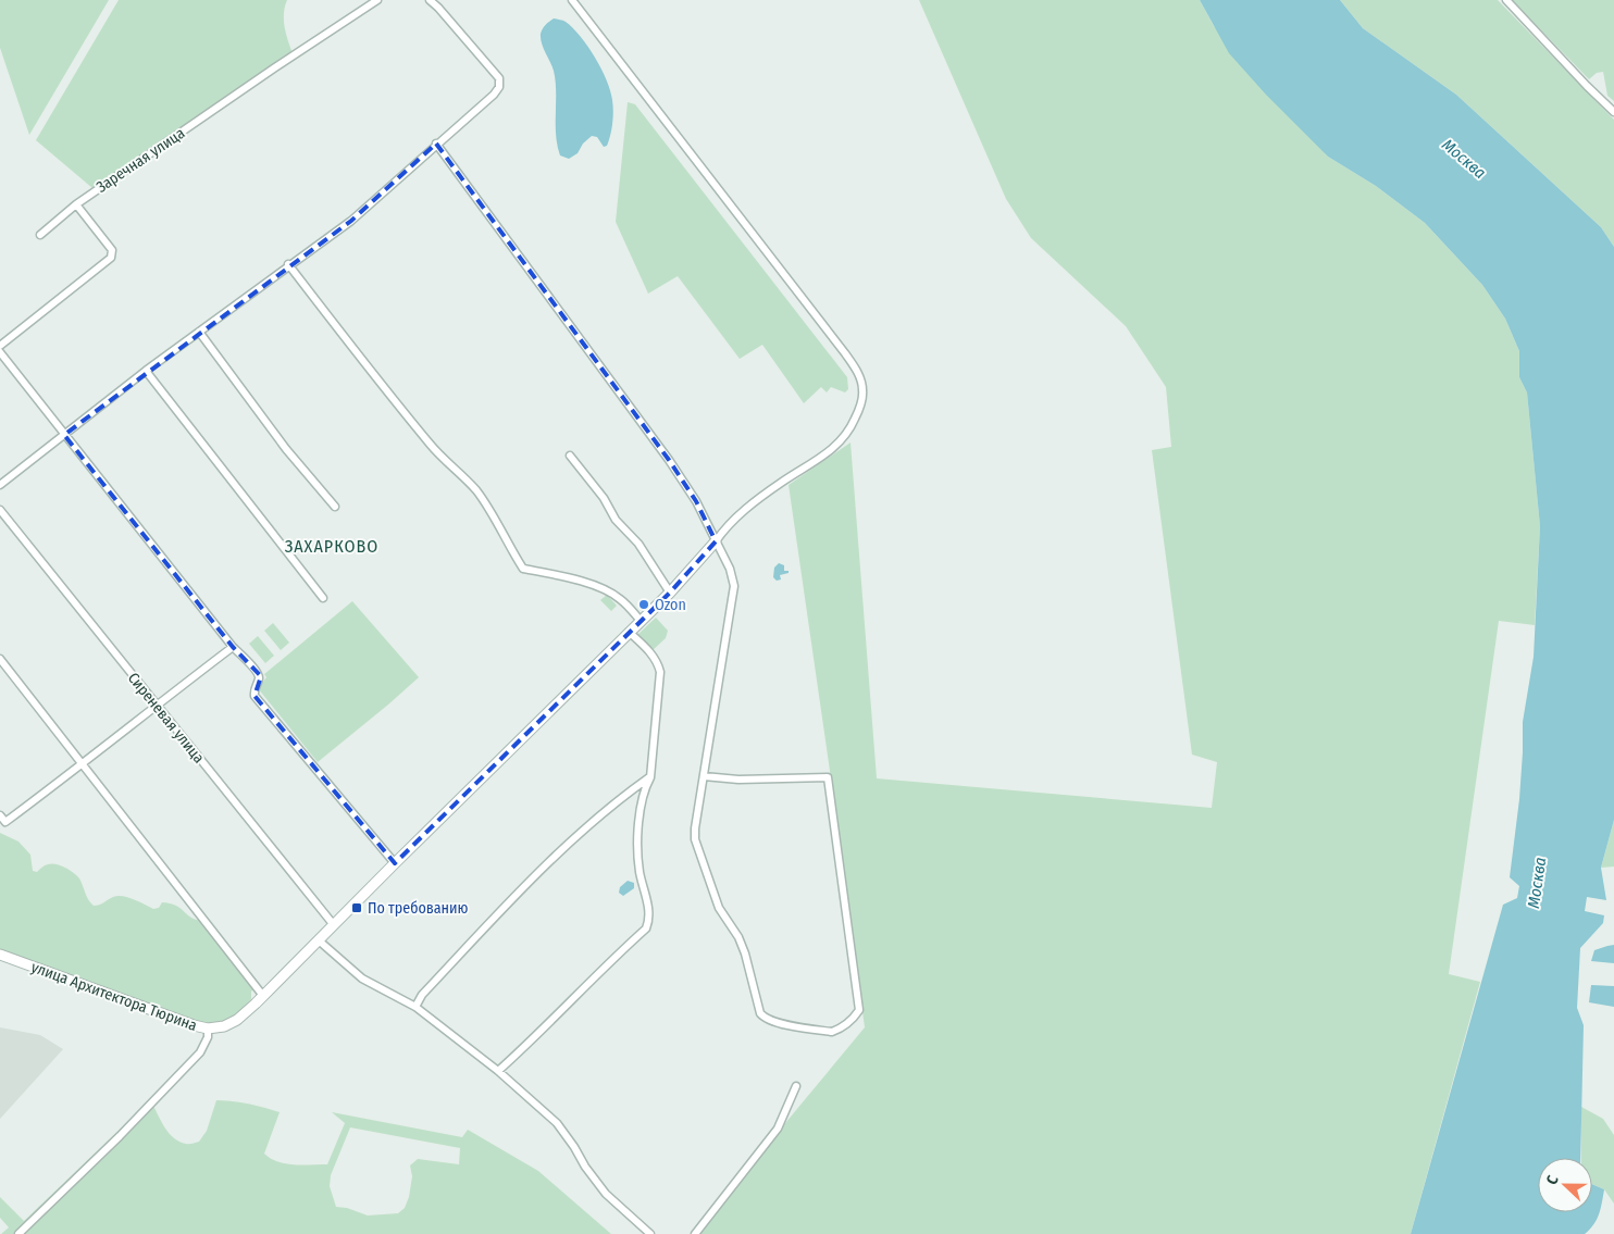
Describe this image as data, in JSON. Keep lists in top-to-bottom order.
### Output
{
  "streets": {
    "street": ["Заречная улица", "Сиреневая улица", "улица Архитектора Тюрина"]
  },
  "crossings": [
    ["Сиреневая улица", "улица Архитектора Тюрина"]
  ],
  "districts": ["ЗАХАРКОВО"],
  "water": ["Москва"],
  "places": {
    "other": ["Ozon"],
    "transit": ["По требованию"]
  },
  "north": "left"
}
